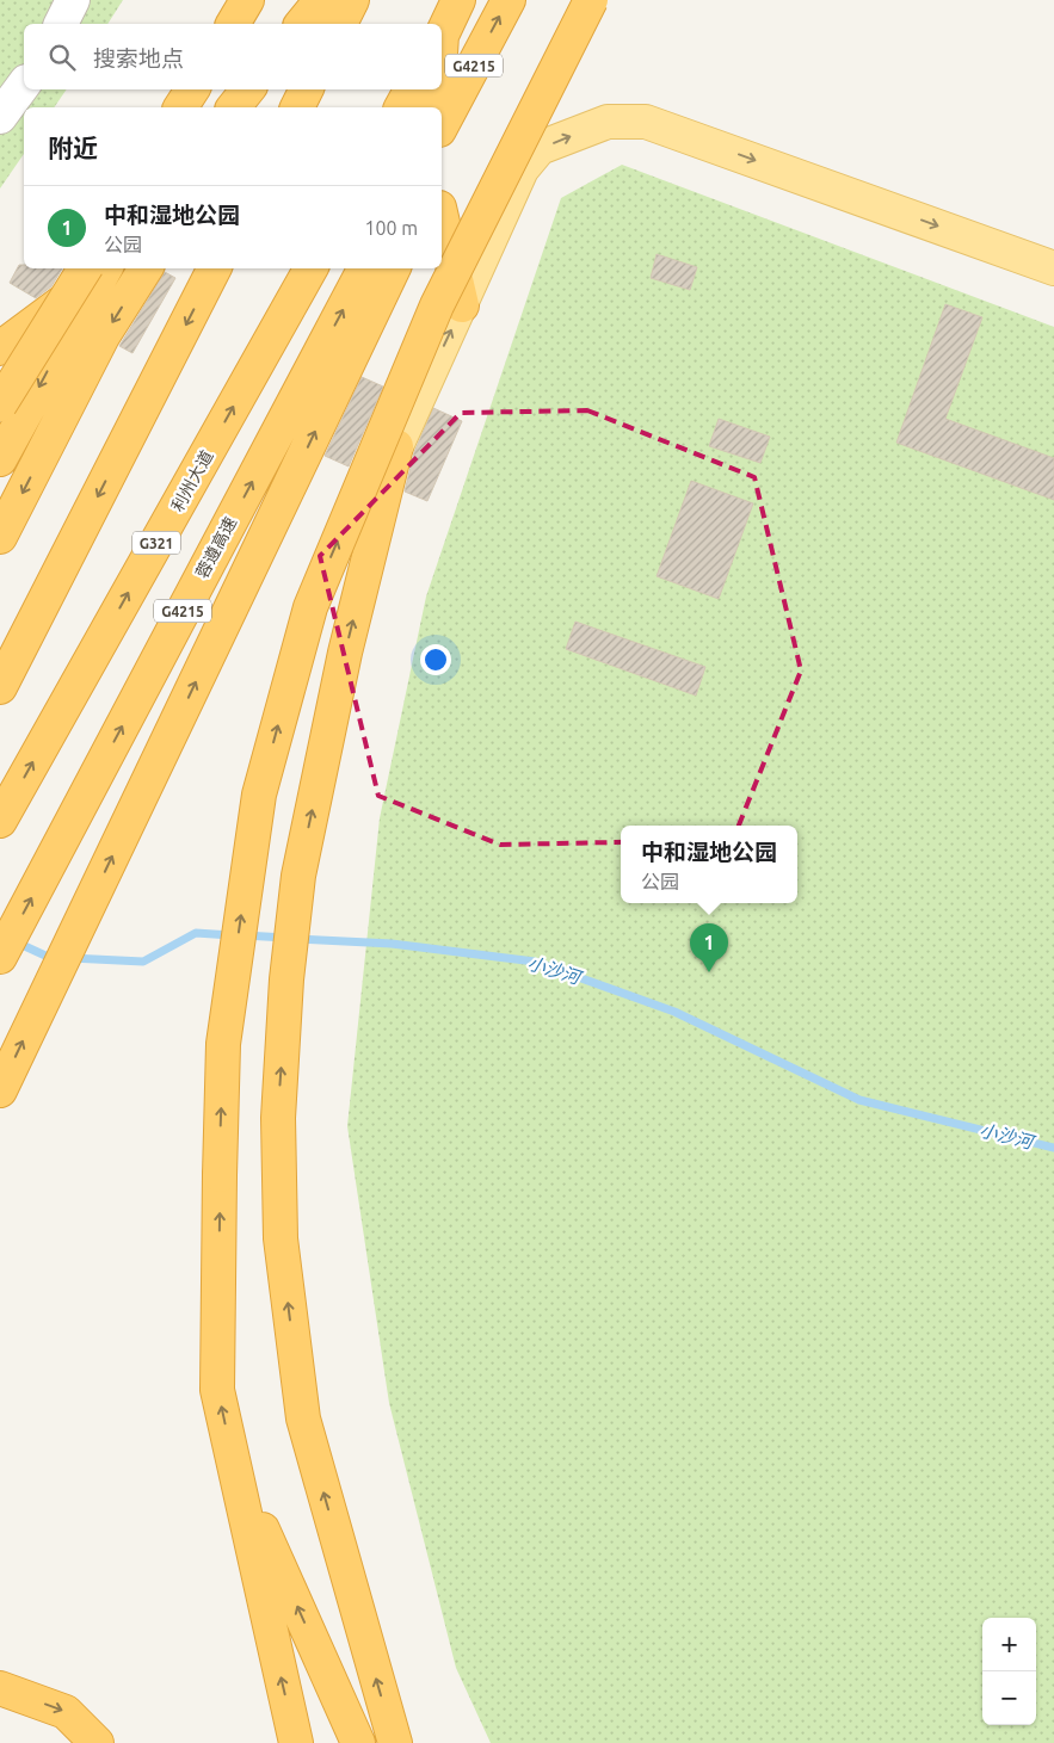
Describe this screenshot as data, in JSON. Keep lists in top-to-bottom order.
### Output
{
  "streets": {
    "highway": [
      "G4215",
      "利州大道",
      "G321",
      "蓉遵高速"
    ]
  },
  "water": ["小沙河"],
  "page": {
    "search": "搜索地点",
    "heading": "附近",
    "list": [
      {
        "mark": "1",
        "name": "中和湿地公园",
        "note": "公园",
        "value": "100 m"
      }
    ],
    "popup": ["中和湿地公园", "公园"],
    "pins": "1",
    "map_buttons": ["+", "−"]
  }
}
